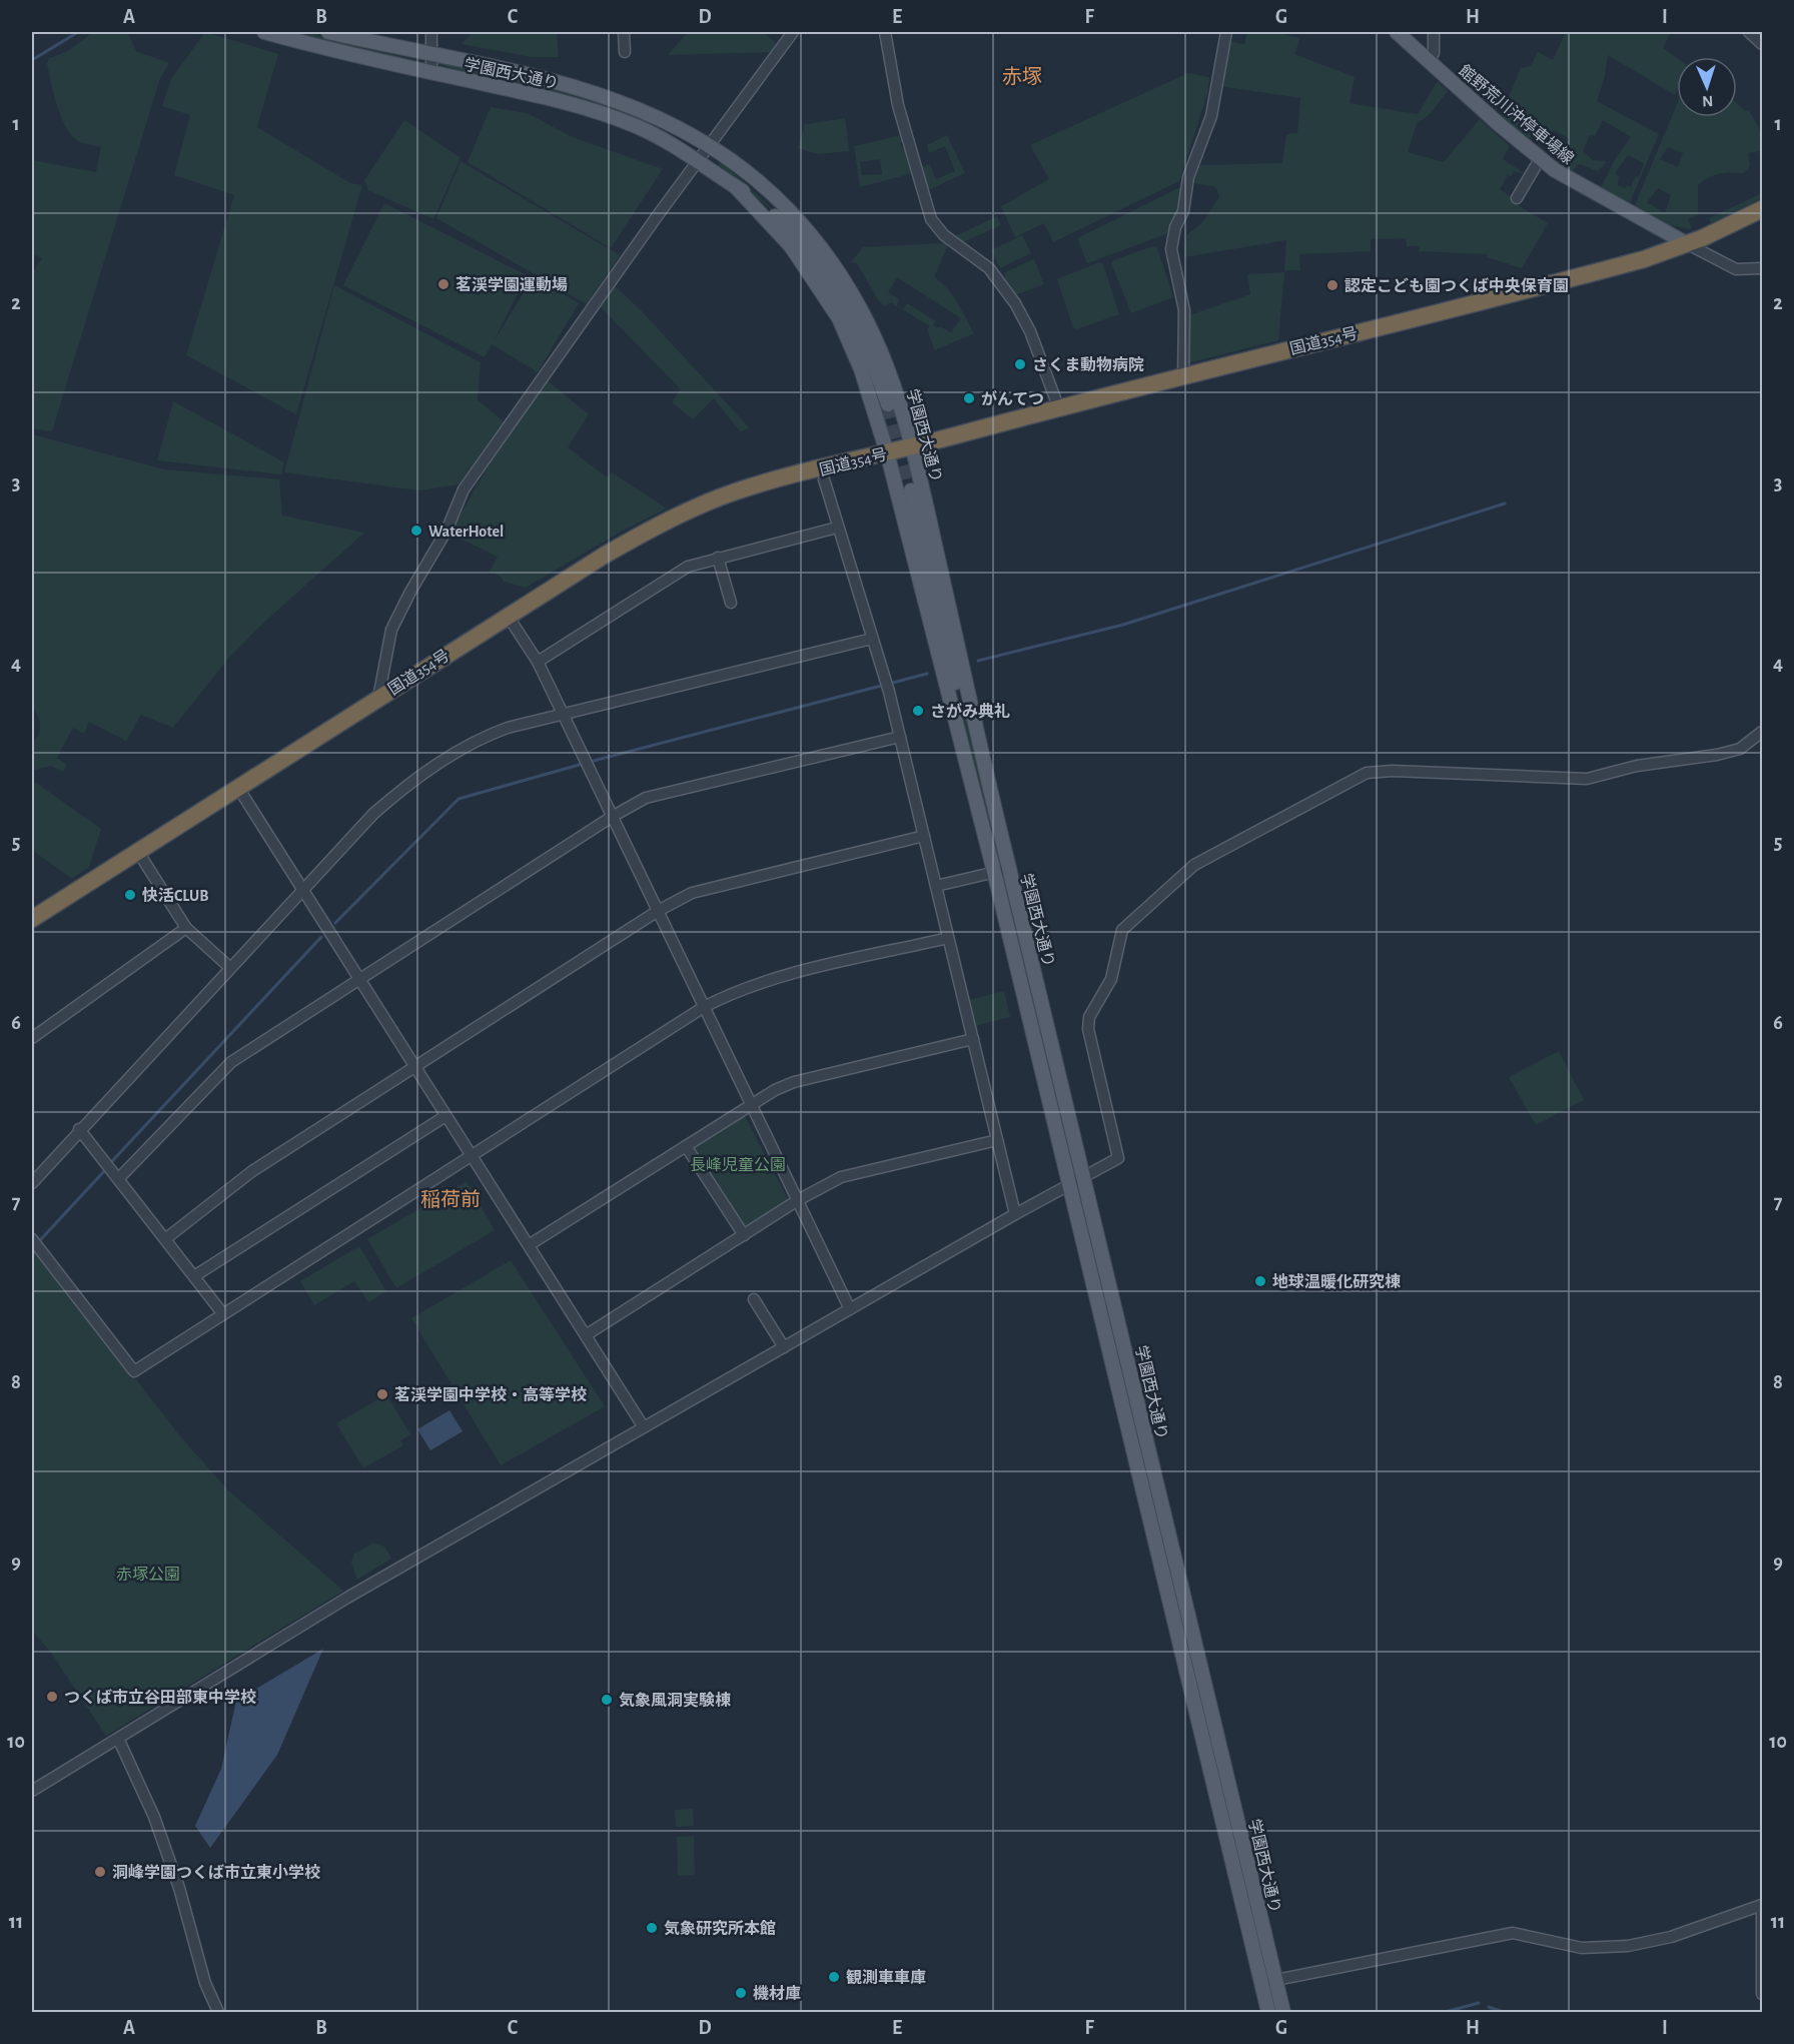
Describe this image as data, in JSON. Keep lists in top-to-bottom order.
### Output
{
  "streets": {
    "highway": ["国道354号"],
    "main road": ["学園西大通り", "館野荒川沖停車場線"]
  },
  "crossings": [
    ["学園西大通り", "国道354号"],
    ["館野荒川沖停車場線", "国道354号"]
  ],
  "districts": ["赤塚", "稲荷前"],
  "parks": ["長峰児童公園", "赤塚公園"],
  "places": [
    "茗渓学園運動場",
    "認定こども園つくば中央保育園",
    "さくま動物病院",
    "がんてつ",
    "WaterHotel",
    "さがみ典礼",
    "快活CLUB",
    "地球温暖化研究棟",
    "茗渓学園中学校・高等学校",
    "つくば市立谷田部東中学校",
    "気象風洞実験棟",
    "洞峰学園つくば市立東小学校",
    "気象研究所本館",
    "観測車車庫",
    "機材庫"
  ],
  "north": "bottom",
  "grid": {
    "columns": [
      "A",
      "B",
      "C",
      "D",
      "E",
      "F",
      "G",
      "H",
      "I"
    ],
    "rows": [
      "1",
      "2",
      "3",
      "4",
      "5",
      "6",
      "7",
      "8",
      "9",
      "10",
      "11"
    ]
  }
}
